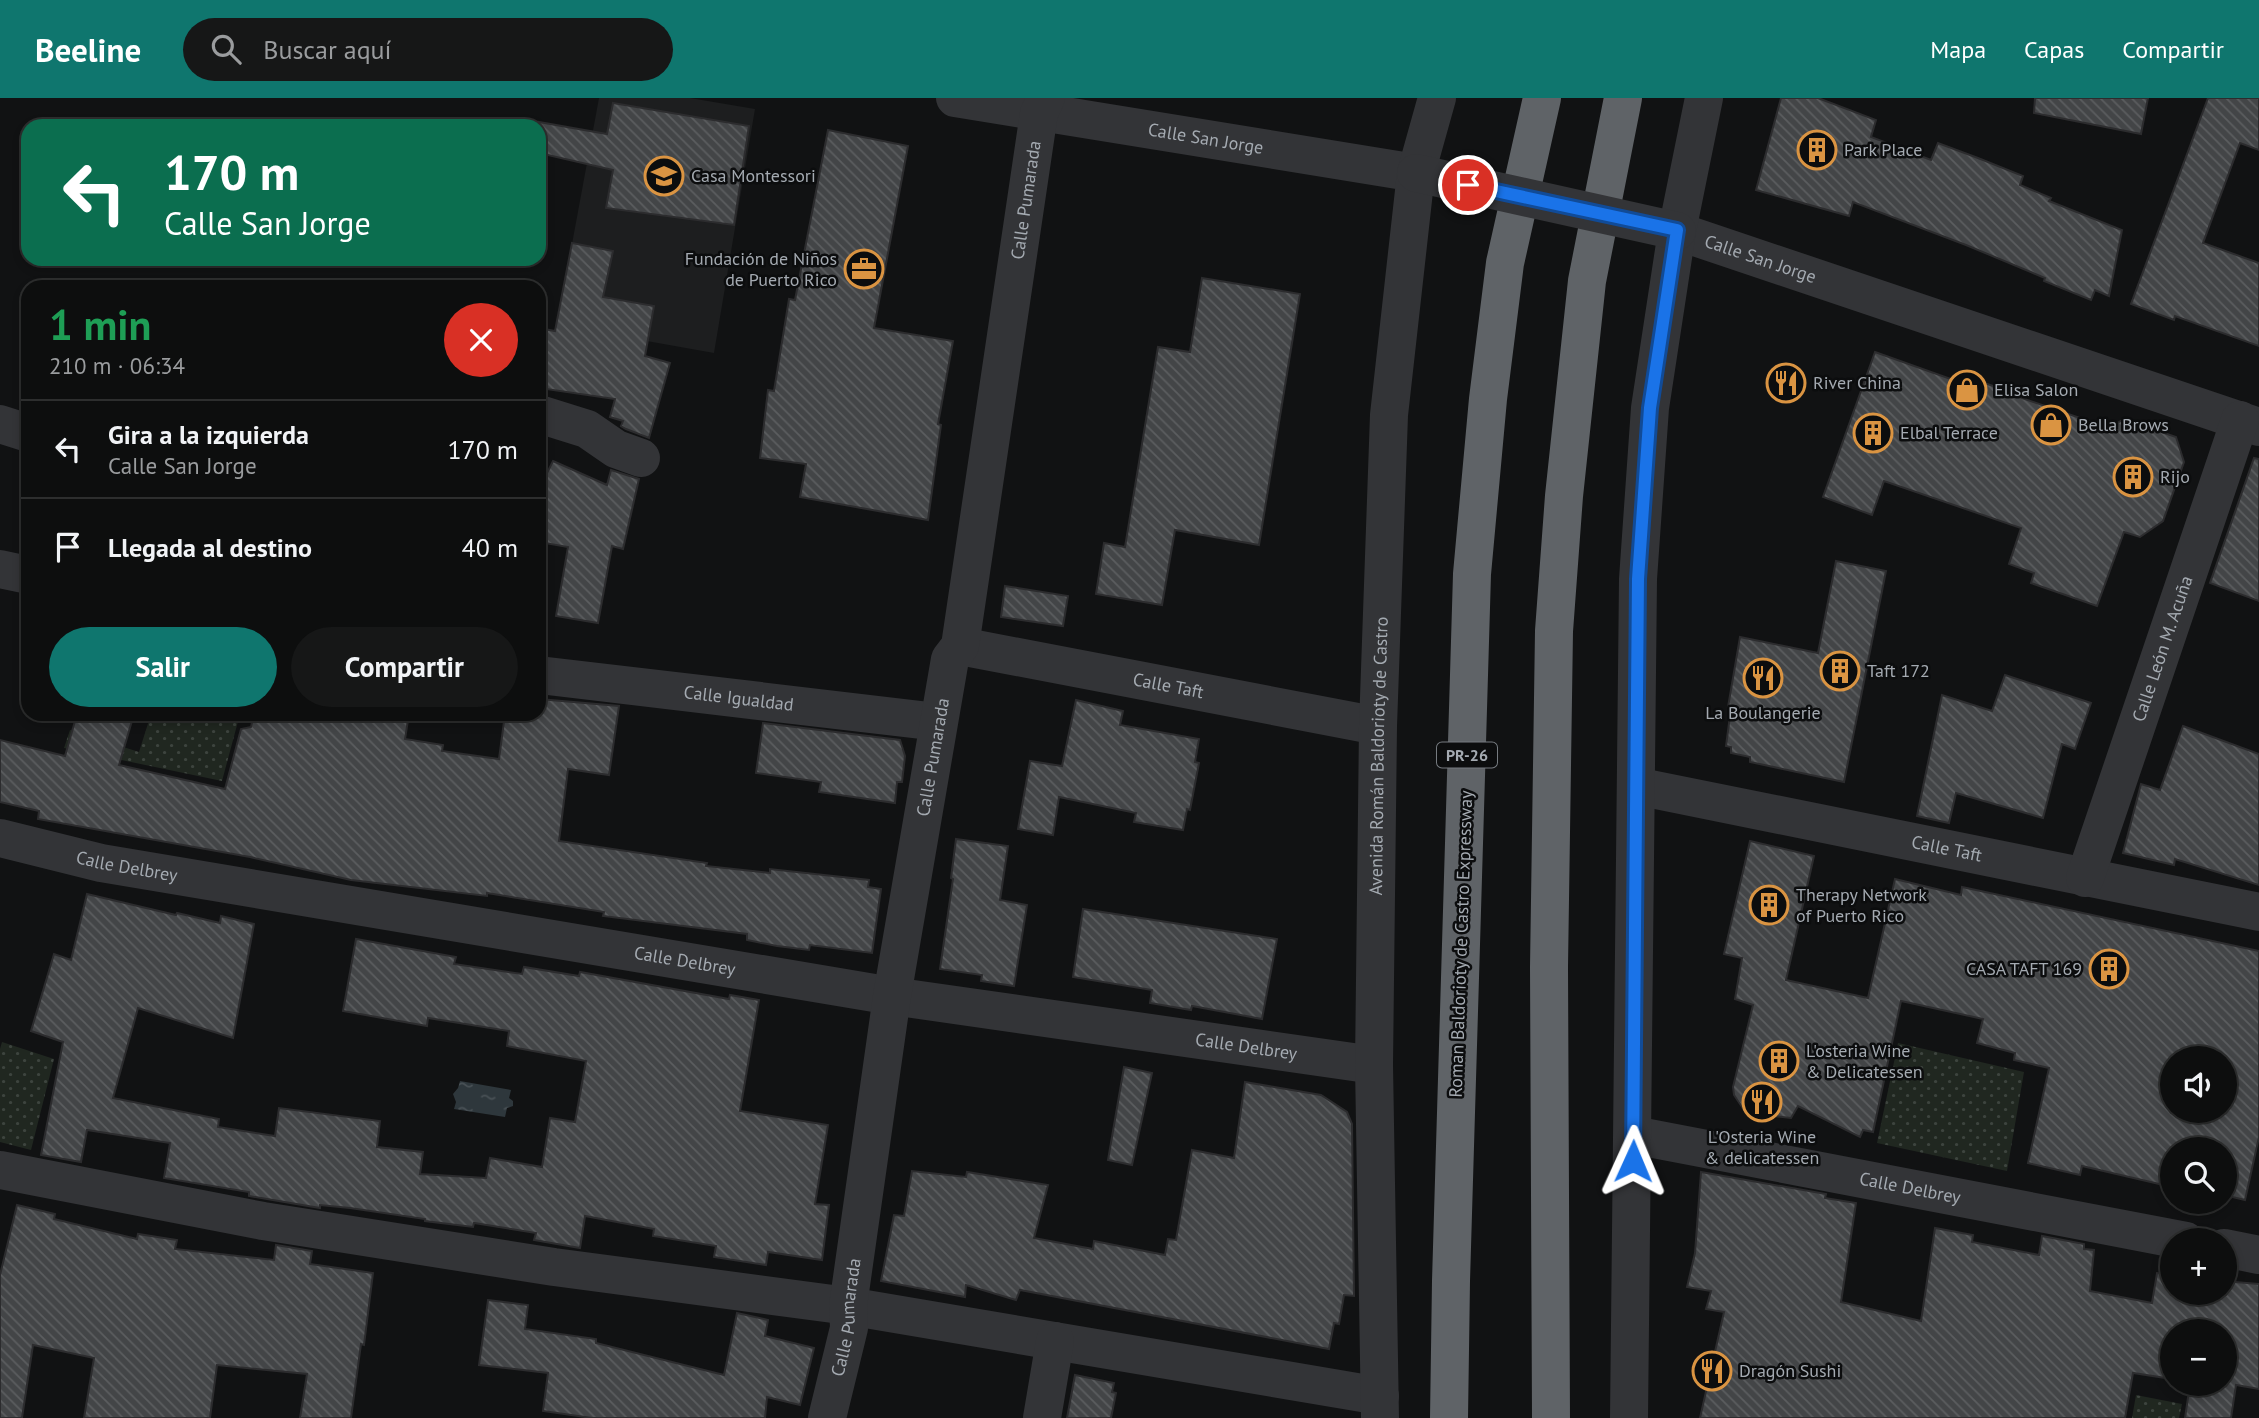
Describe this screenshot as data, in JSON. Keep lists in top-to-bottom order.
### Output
{
  "streets": {
    "highway": ["PR-26", "Roman Baldorioty de Castro Expressway"],
    "street": [
      "Calle San Jorge",
      "Calle Pumarada",
      "Calle León M. Acuña",
      "Calle Taft",
      "Calle Igualdad",
      "Avenida Román Baldorioty de Castro",
      "Calle Delbrey"
    ]
  },
  "crossings": [
    ["Calle San Jorge", "Calle Pumarada"],
    ["Calle San Jorge", "Calle León M. Acuña"],
    ["Calle San Jorge", "Avenida Román Baldorioty de Castro"],
    ["Calle Pumarada", "Calle Taft"],
    ["Calle Pumarada", "Calle Igualdad"],
    ["Calle Pumarada", "Calle Delbrey"],
    ["Calle León M. Acuña", "Calle Taft"],
    ["Calle Taft", "Avenida Román Baldorioty de Castro"],
    ["Avenida Román Baldorioty de Castro", "Calle Delbrey"]
  ],
  "places": {
    "building": [
      "Park Place",
      "Elbal Terrace",
      "Rijo",
      "Taft 172",
      "Therapy Network of Puerto Rico",
      "CASA TAFT 169",
      "L'osteria Wine & Delicatessen"
    ],
    "school or university": ["Casa Montessori"],
    "office": ["Fundación de Niños de Puerto Rico"],
    "restaurant": [
      "River China",
      "La Boulangerie",
      "L'Osteria Wine & delicatessen",
      "Dragón Sushi"
    ],
    "shop": ["Elisa Salon", "Bella Brows"]
  },
  "page": {
    "header": "Beeline",
    "search": "Buscar aquí",
    "nav": ["Mapa", "Capas", "Compartir"],
    "turn": ["170 m", "Calle San Jorge"],
    "heading": ["1 min", "210 m · 06:34"],
    "list": [
      {
        "name": "Gira a la izquierda",
        "note": "Calle San Jorge",
        "value": "170 m"
      },
      {
        "name": "Llegada al destino",
        "value": "40 m"
      }
    ],
    "buttons": ["Salir", "Compartir"],
    "map_buttons": ["+", "−"]
  }
}
